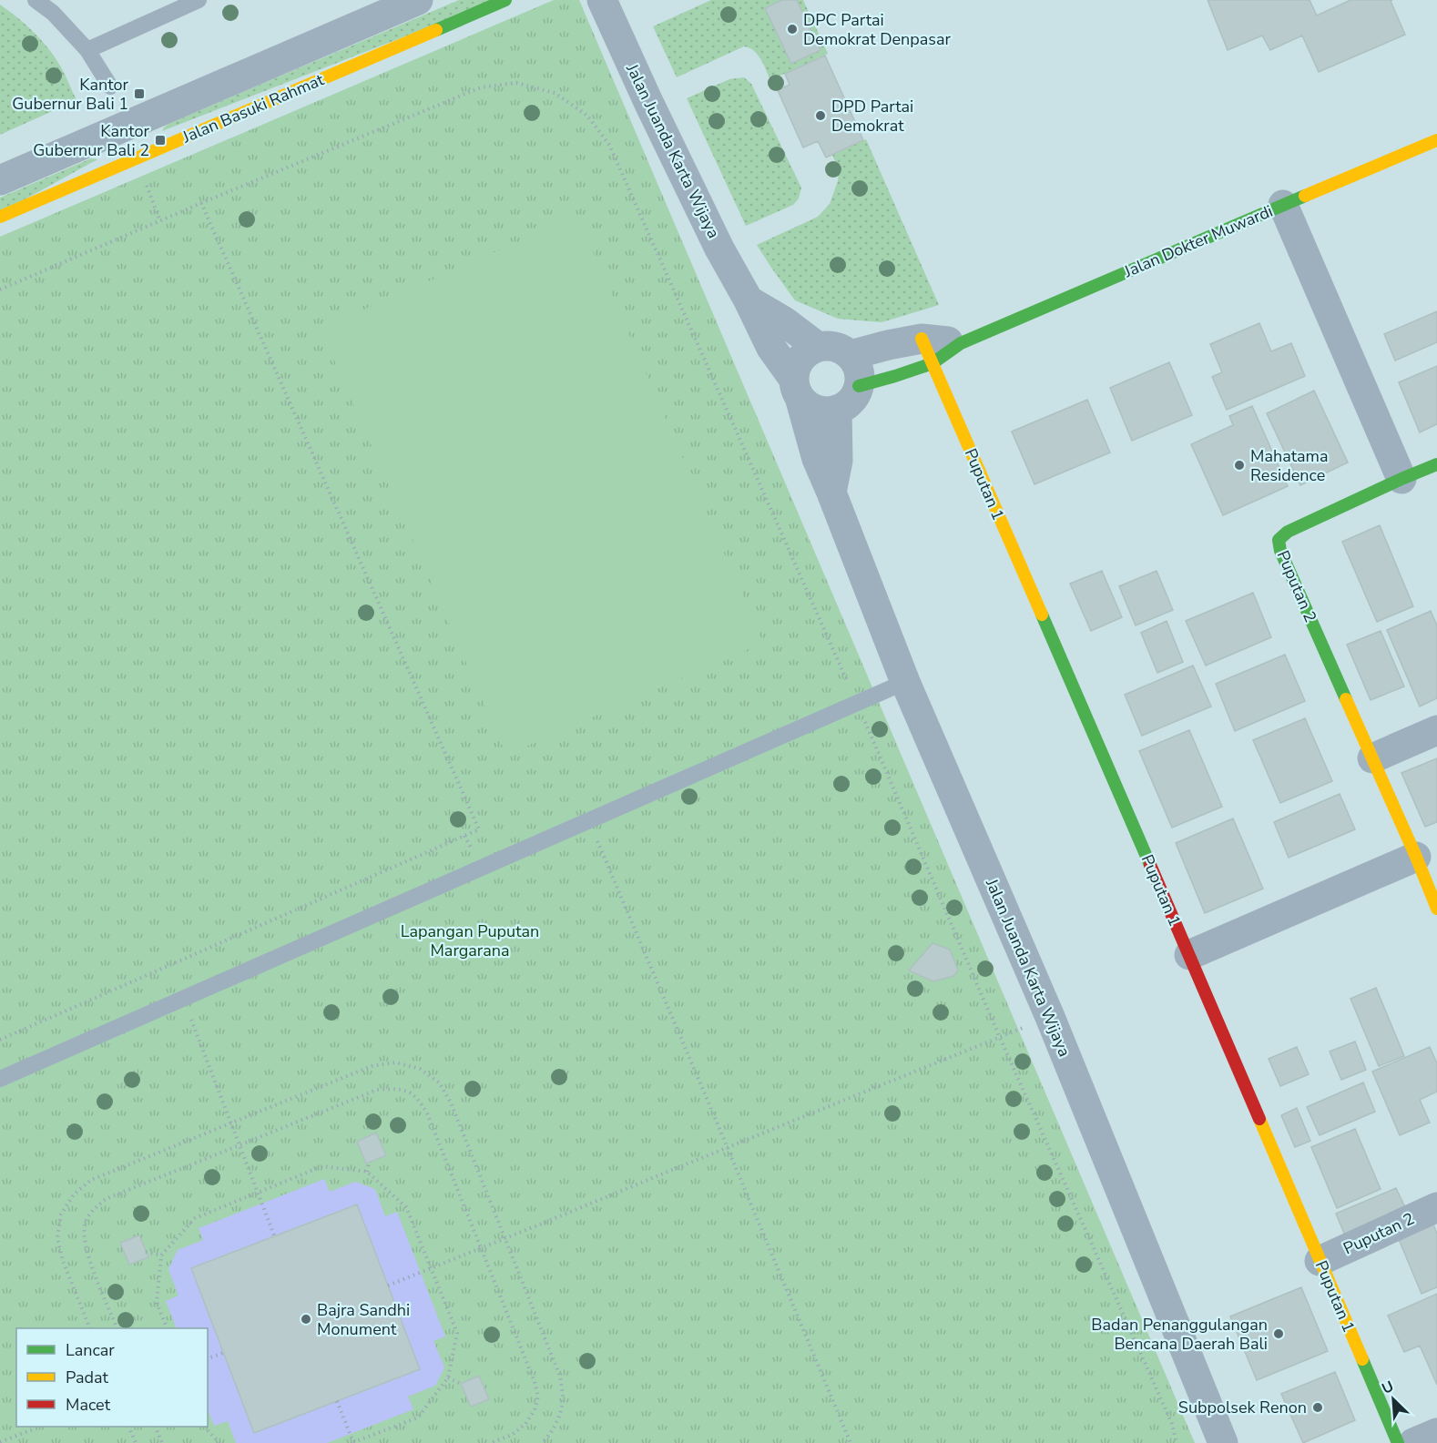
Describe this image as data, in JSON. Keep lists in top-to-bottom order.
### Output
{
  "streets": {
    "street": [
      "Jalan Basuki Rahmat",
      "Jalan Juanda Karta Wijaya",
      "Jalan Dokter Muwardi",
      "Puputan 1",
      "Puputan 2"
    ]
  },
  "crossings": [
    ["Jalan Juanda Karta Wijaya", "Jalan Dokter Muwardi"],
    ["Jalan Dokter Muwardi", "Puputan 1"],
    ["Puputan 1", "Puputan 2"]
  ],
  "parks": ["Lapangan Puputan Margarana"],
  "places": {
    "other": [
      "DPC Partai Demokrat Denpasar",
      "DPD Partai Demokrat",
      "Mahatama Residence",
      "Bajra Sandhi Monument",
      "Badan Penanggulangan Bencana Daerah Bali",
      "Subpolsek Renon"
    ],
    "transit": ["Kantor Gubernur Bali 1", "Kantor Gubernur Bali 2"]
  },
  "legend": ["Lancar", "Padat", "Macet"],
  "north": "top left"
}
